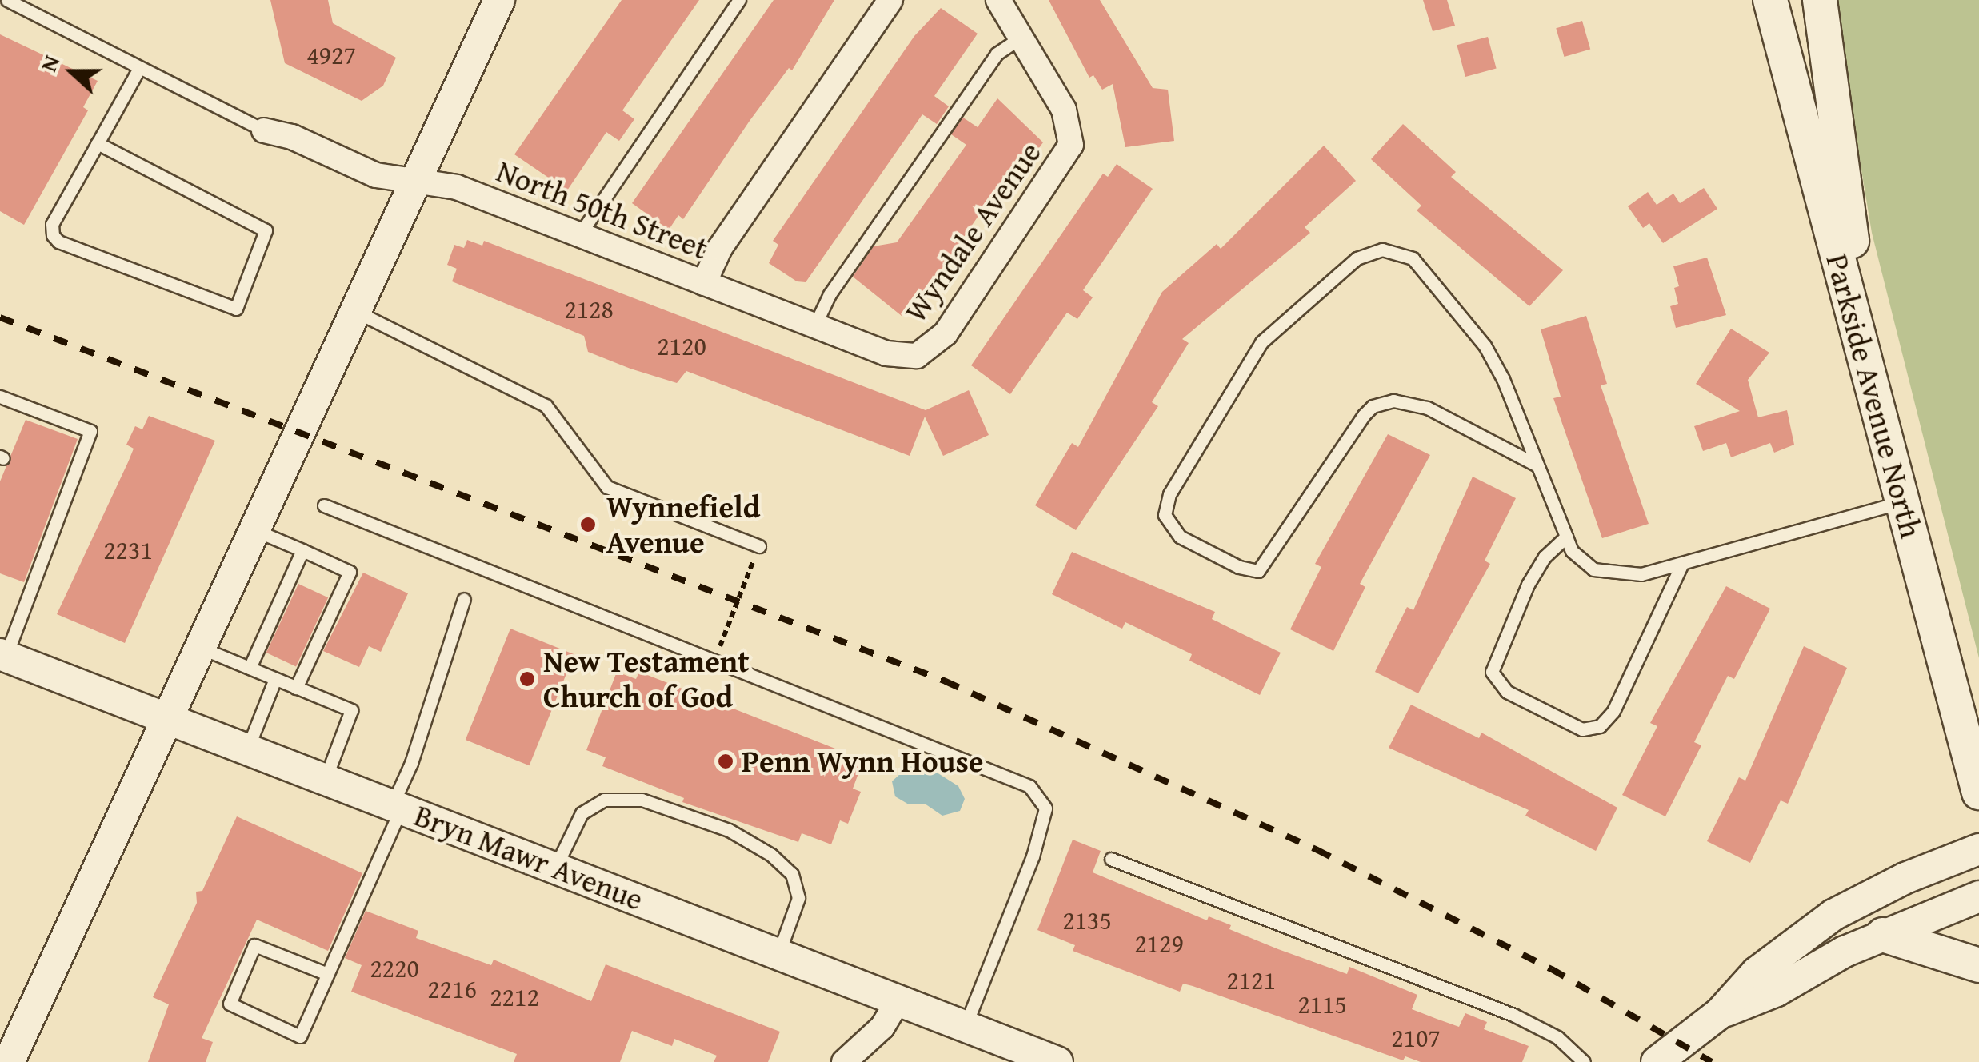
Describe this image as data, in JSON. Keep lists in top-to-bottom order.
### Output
{
  "streets": {
    "main road": ["Parkside Avenue North"],
    "street": ["North 50th Street", "Wyndale Avenue", "Bryn Mawr Avenue"]
  },
  "crossings": [
    ["North 50th Street", "Wyndale Avenue"]
  ],
  "places": ["Wynnefield Avenue", "New Testament Church of God", "Penn Wynn House"],
  "house_numbers": [
    "4927",
    "2128",
    "2120",
    "2231",
    "2135",
    "2129",
    "2220",
    "2121",
    "2216",
    "2212",
    "2115",
    "2107"
  ],
  "north": "left"
}
